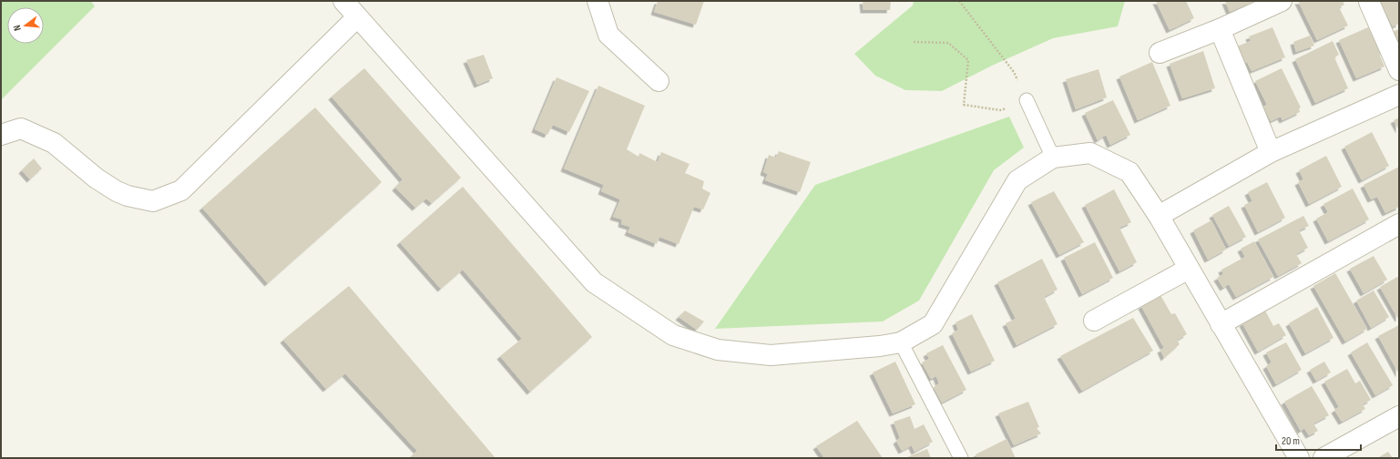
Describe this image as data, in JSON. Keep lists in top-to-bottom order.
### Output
{
  "scale_bar": "20 m",
  "north": "left"
}
